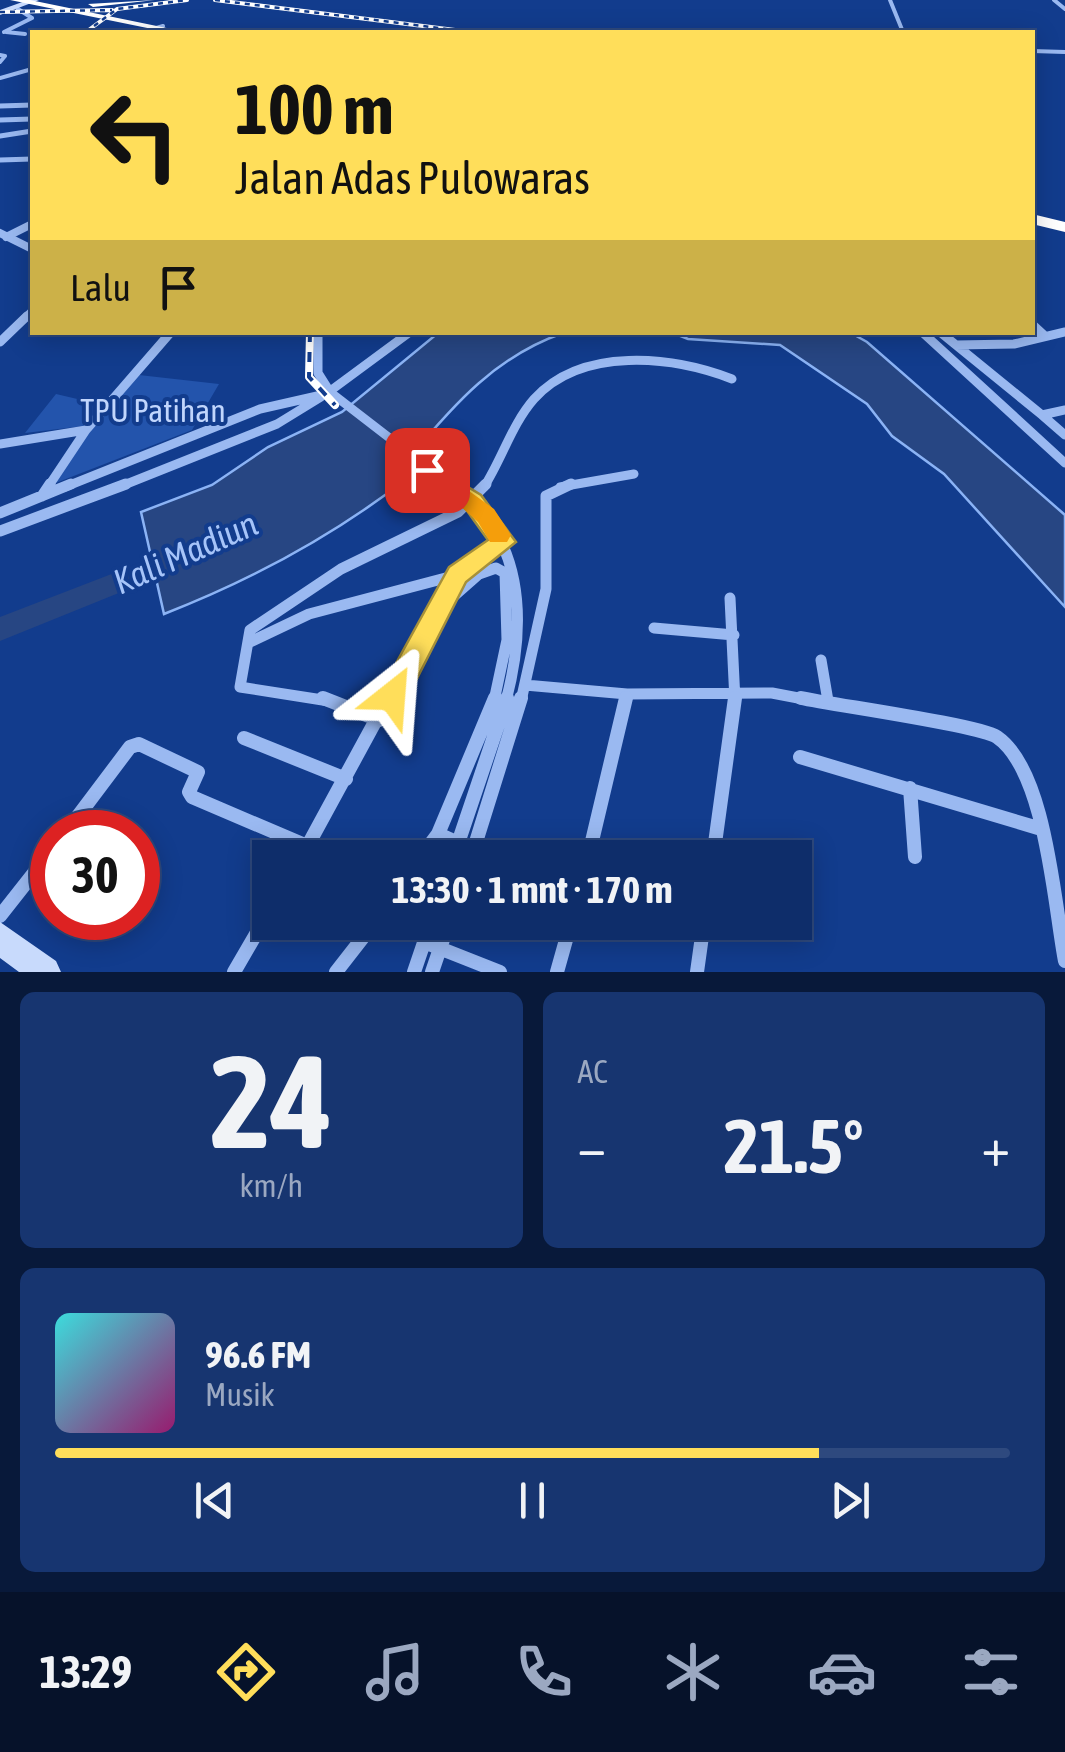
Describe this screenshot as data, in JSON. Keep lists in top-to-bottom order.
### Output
{
  "water": ["Kali Madiun"],
  "parks": ["TPU Patihan"],
  "page": {
    "turn": ["100 m", "Jalan Adas Pulowaras"],
    "then": "Lalu",
    "limit": "30",
    "trip": "13:30 · 1 mnt · 170 m",
    "tile": [
      ["24", "km/h"],
      "AC"
    ],
    "heat": ["−", "21.5°", "+"],
    "song": ["96.6 FM", "Musik"],
    "tabs": "13:29"
  }
}
